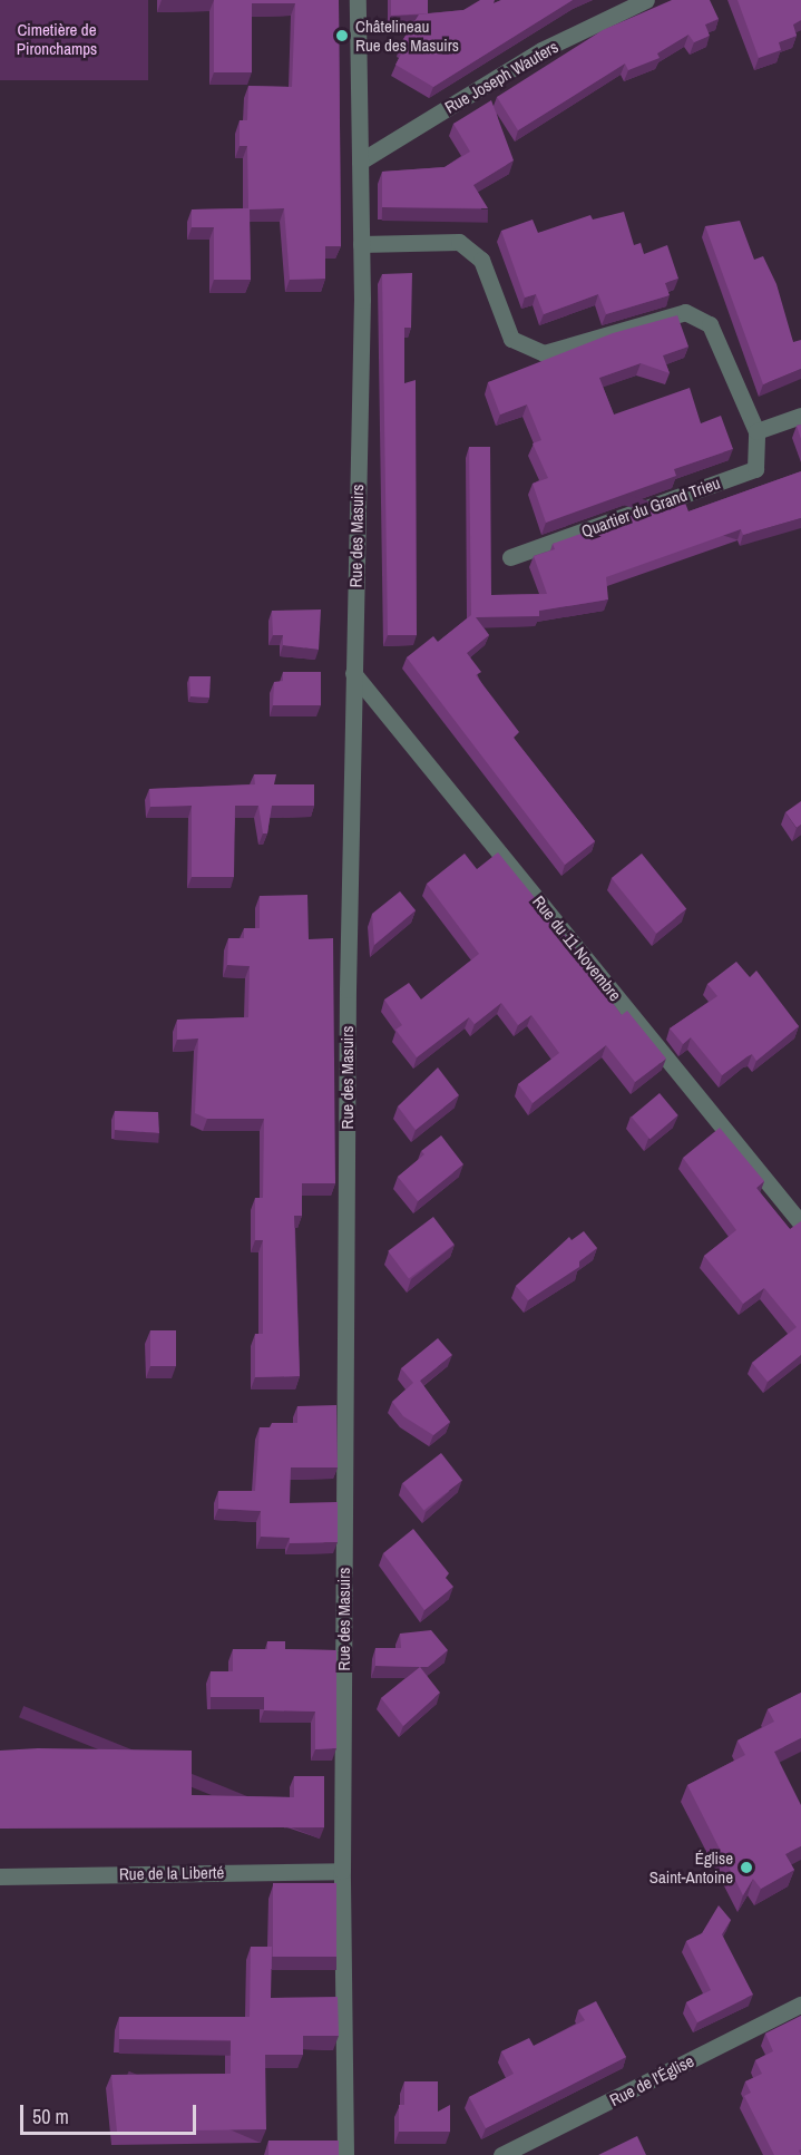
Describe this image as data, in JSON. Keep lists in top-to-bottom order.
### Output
{
  "streets": {
    "street": [
      "Rue Joseph Wauters",
      "Quartier du Grand Trieu",
      "Rue des Masuirs",
      "Rue du 11 Novembre",
      "Rue de la Liberté",
      "Rue de l'Église"
    ]
  },
  "crossings": [
    ["Rue Joseph Wauters", "Rue des Masuirs"],
    ["Quartier du Grand Trieu", "Rue des Masuirs"],
    ["Rue des Masuirs", "Rue du 11 Novembre"],
    ["Rue des Masuirs", "Rue de la Liberté"]
  ],
  "parks": ["Cimetière de Pironchamps"],
  "places": ["Châtelineau Rue des Masuirs", "Église Saint-Antoine"],
  "scale_bar": "50 m"
}
